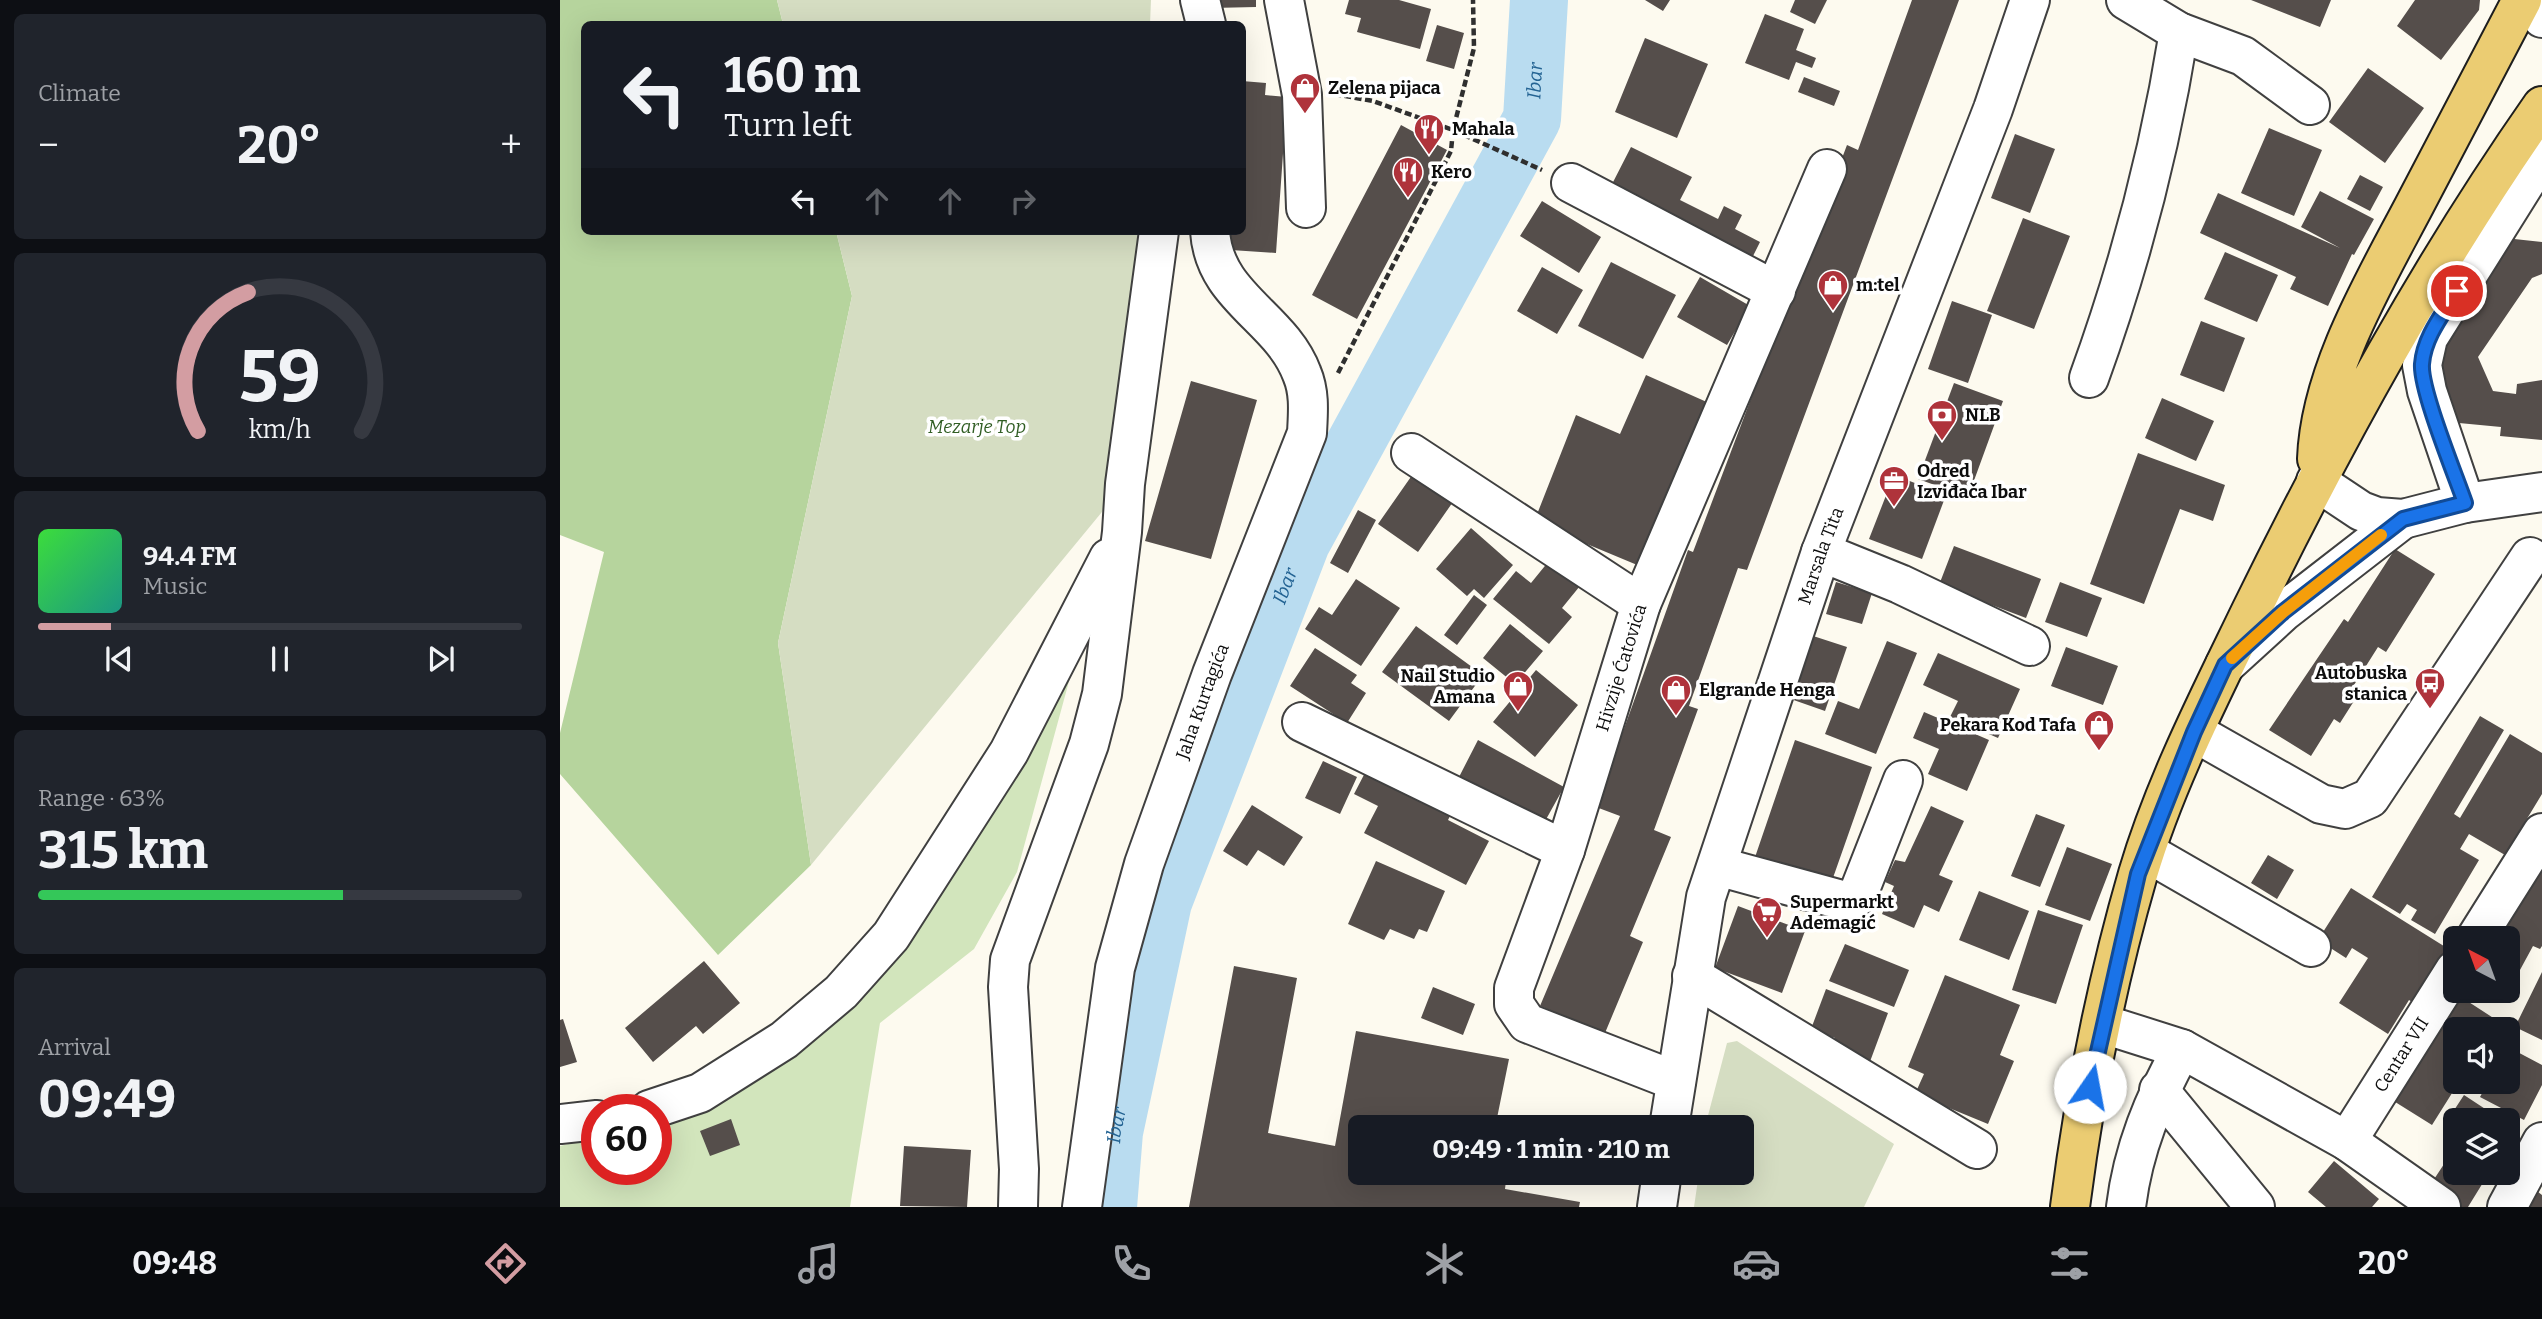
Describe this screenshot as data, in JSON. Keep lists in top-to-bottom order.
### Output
{
  "streets": {
    "street": [
      "Marsala Tita",
      "Hivzije Ćatovića",
      "Jaha Kurtagića",
      "Centar VII"
    ]
  },
  "crossings": [
    ["Marsala Tita", "Hivzije Ćatovića"]
  ],
  "water": ["Ibar"],
  "parks": ["Mezarje Top"],
  "places": {
    "shop": [
      "Zelena pijaca",
      "m:tel",
      "Nail Studio Amana",
      "Elgrande Henga",
      "Pekara Kod Tafa"
    ],
    "restaurant": ["Mahala", "Kero"],
    "bank": ["NLB"],
    "office": ["Odred Izviđača Ibar"],
    "bus stop": ["Autobuska stanica"],
    "supermarket": ["Supermarkt Ademagić"]
  },
  "north": "top left",
  "page": {
    "tile": [
      "Climate",
      ["Range · 63%", "315 km"],
      ["Arrival", "09:49"]
    ],
    "turn": ["160 m", "Turn left"],
    "heat": ["−", "20°", "+"],
    "song": ["94.4 FM", "Music"],
    "limit": "60",
    "trip": "09:49 · 1 min · 210 m",
    "tabs": ["09:48", "20°"],
    "gauge": ["59", "km/h"]
  }
}
